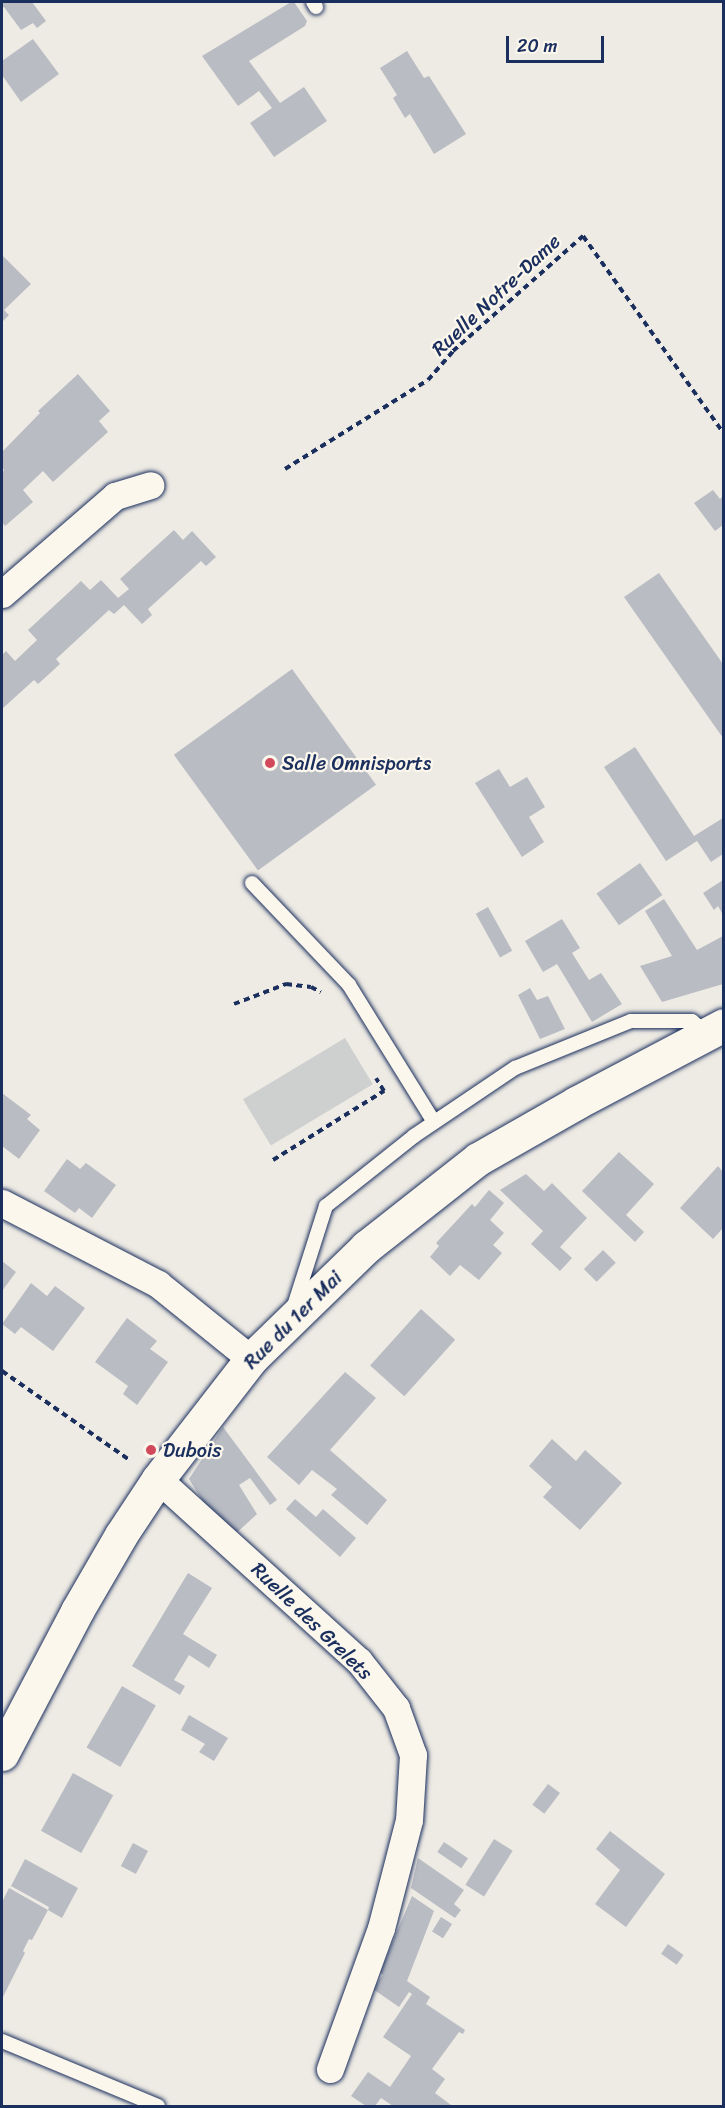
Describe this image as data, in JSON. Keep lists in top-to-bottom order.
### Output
{
  "streets": {
    "street": ["Rue du 1er Mai", "Ruelle des Grelets"],
    "path": ["Ruelle Notre-Dame"]
  },
  "crossings": [
    ["Rue du 1er Mai", "Ruelle des Grelets"]
  ],
  "places": ["Salle Omnisports", "Dubois"],
  "scale_bar": "20 m"
}
